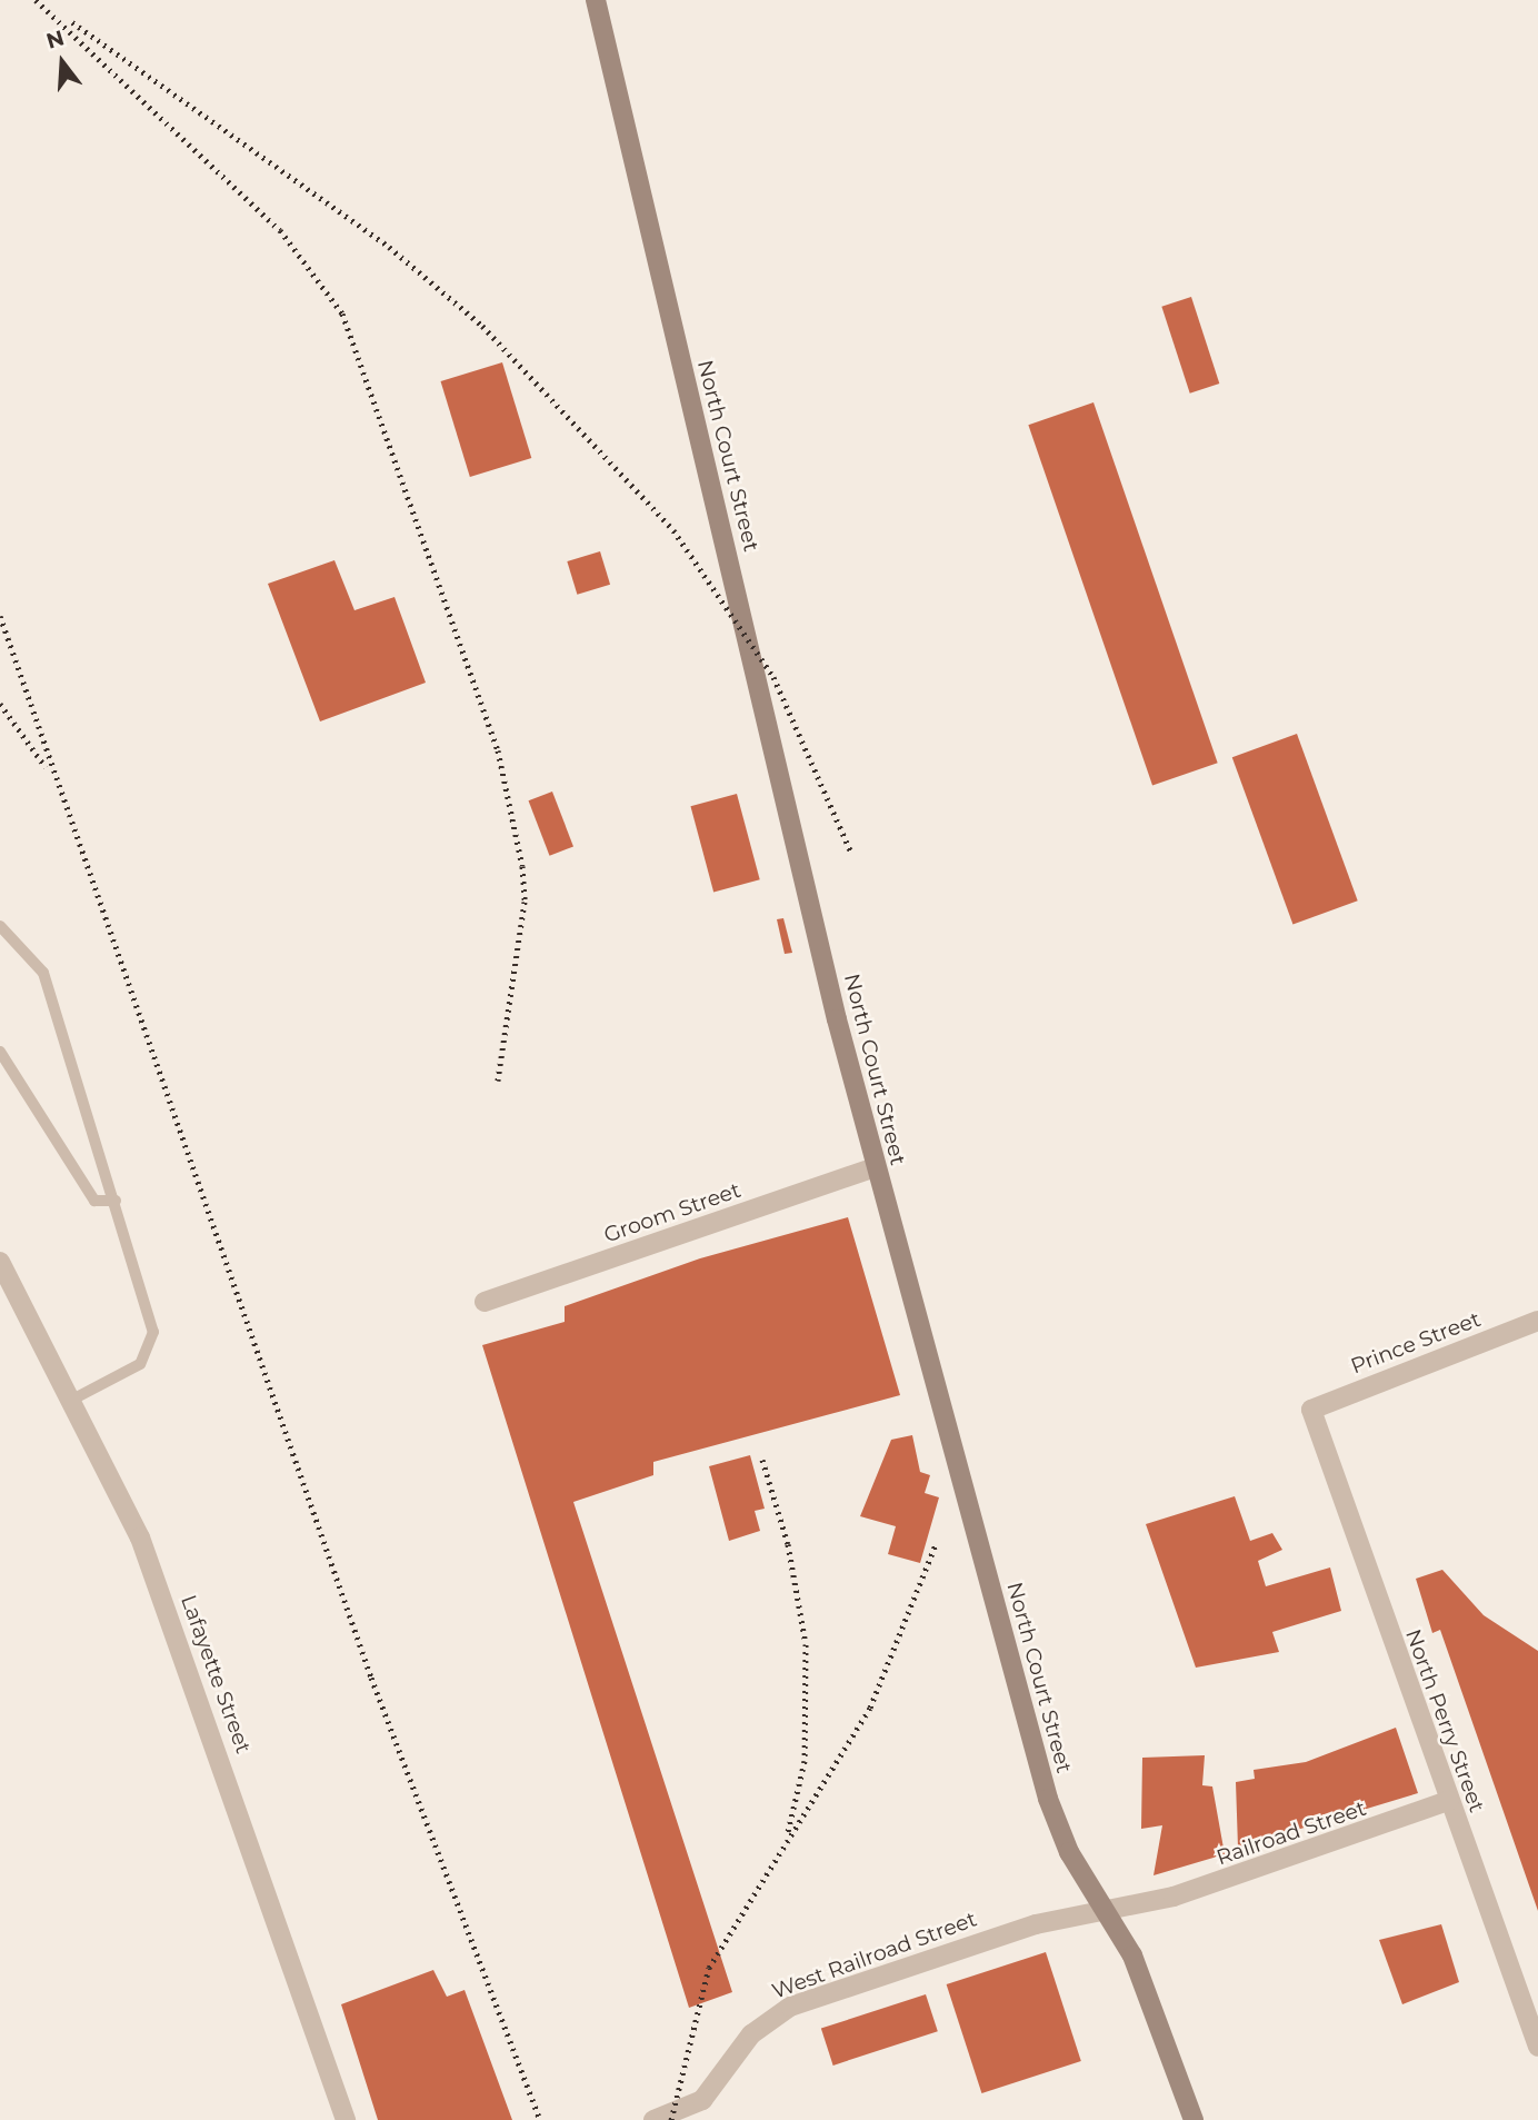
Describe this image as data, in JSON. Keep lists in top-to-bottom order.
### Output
{
  "streets": {
    "main road": ["North Court Street"],
    "street": [
      "Groom Street",
      "Prince Street",
      "Lafayette Street",
      "North Perry Street",
      "Railroad Street",
      "West Railroad Street"
    ]
  },
  "crossings": [
    ["North Court Street", "Groom Street"],
    ["North Court Street", "Railroad Street"],
    ["North Court Street", "West Railroad Street"],
    ["Prince Street", "North Perry Street"],
    ["North Perry Street", "Railroad Street"],
    ["Railroad Street", "West Railroad Street"]
  ],
  "north": "top"
}
